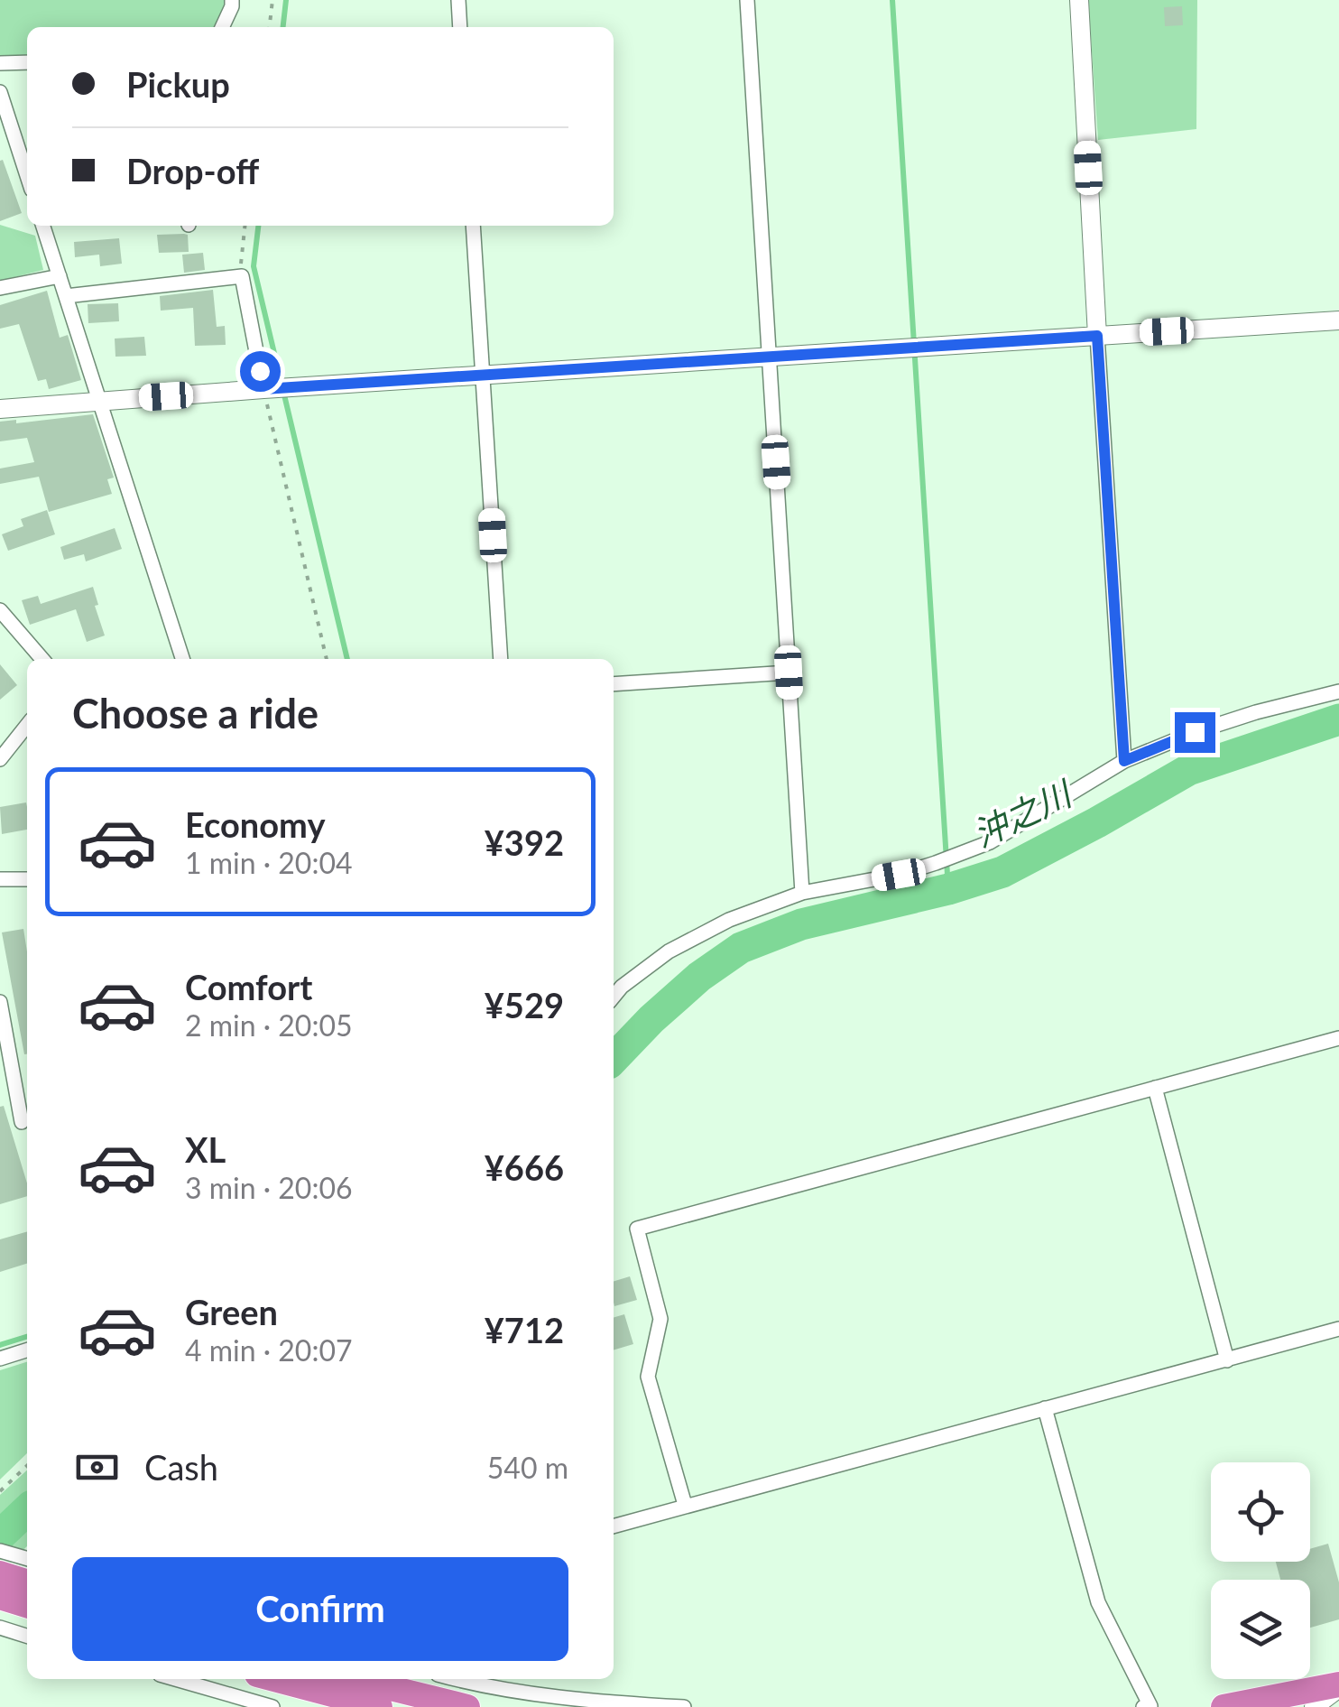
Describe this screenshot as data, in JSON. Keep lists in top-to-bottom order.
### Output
{
  "water": ["沖之川"],
  "page": {
    "banner": ["Pickup", "Drop-off"],
    "heading": "Choose a ride",
    "list": [
      {
        "name": "Economy",
        "note": "1 min · 20:04",
        "value": "¥392"
      },
      {
        "name": "Comfort",
        "note": "2 min · 20:05",
        "value": "¥529"
      },
      {
        "name": "XL",
        "note": "3 min · 20:06",
        "value": "¥666"
      },
      {
        "name": "Green",
        "note": "4 min · 20:07",
        "value": "¥712"
      }
    ],
    "pay": ["Cash", "540 m"],
    "buttons": "Confirm"
  }
}
